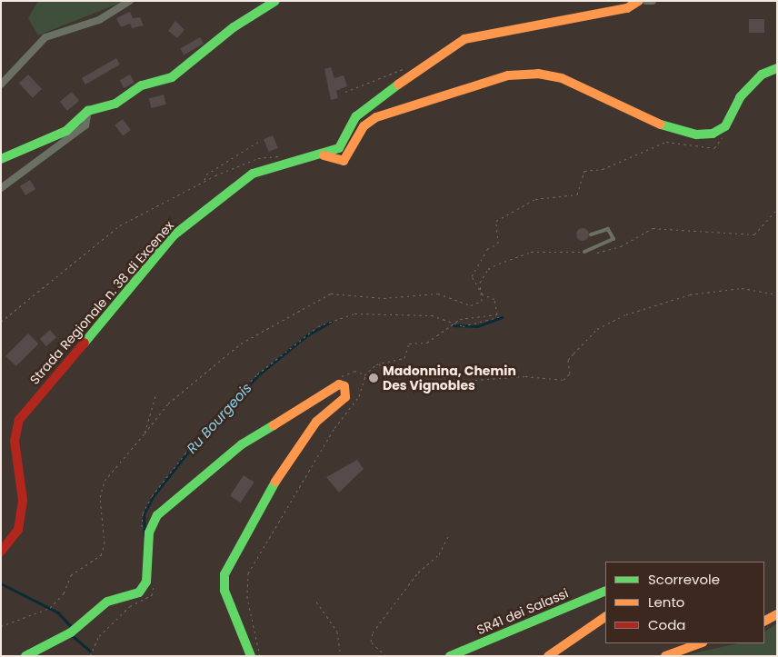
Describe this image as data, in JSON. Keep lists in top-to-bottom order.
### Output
{
  "streets": {
    "main road": ["Strada Regionale n. 38 di Excenex", "SR41 dei Salassi"]
  },
  "water": ["Ru Bourgeois"],
  "places": ["Madonnina, Chemin Des Vignobles"],
  "legend": ["Scorrevole", "Lento", "Coda"]
}
